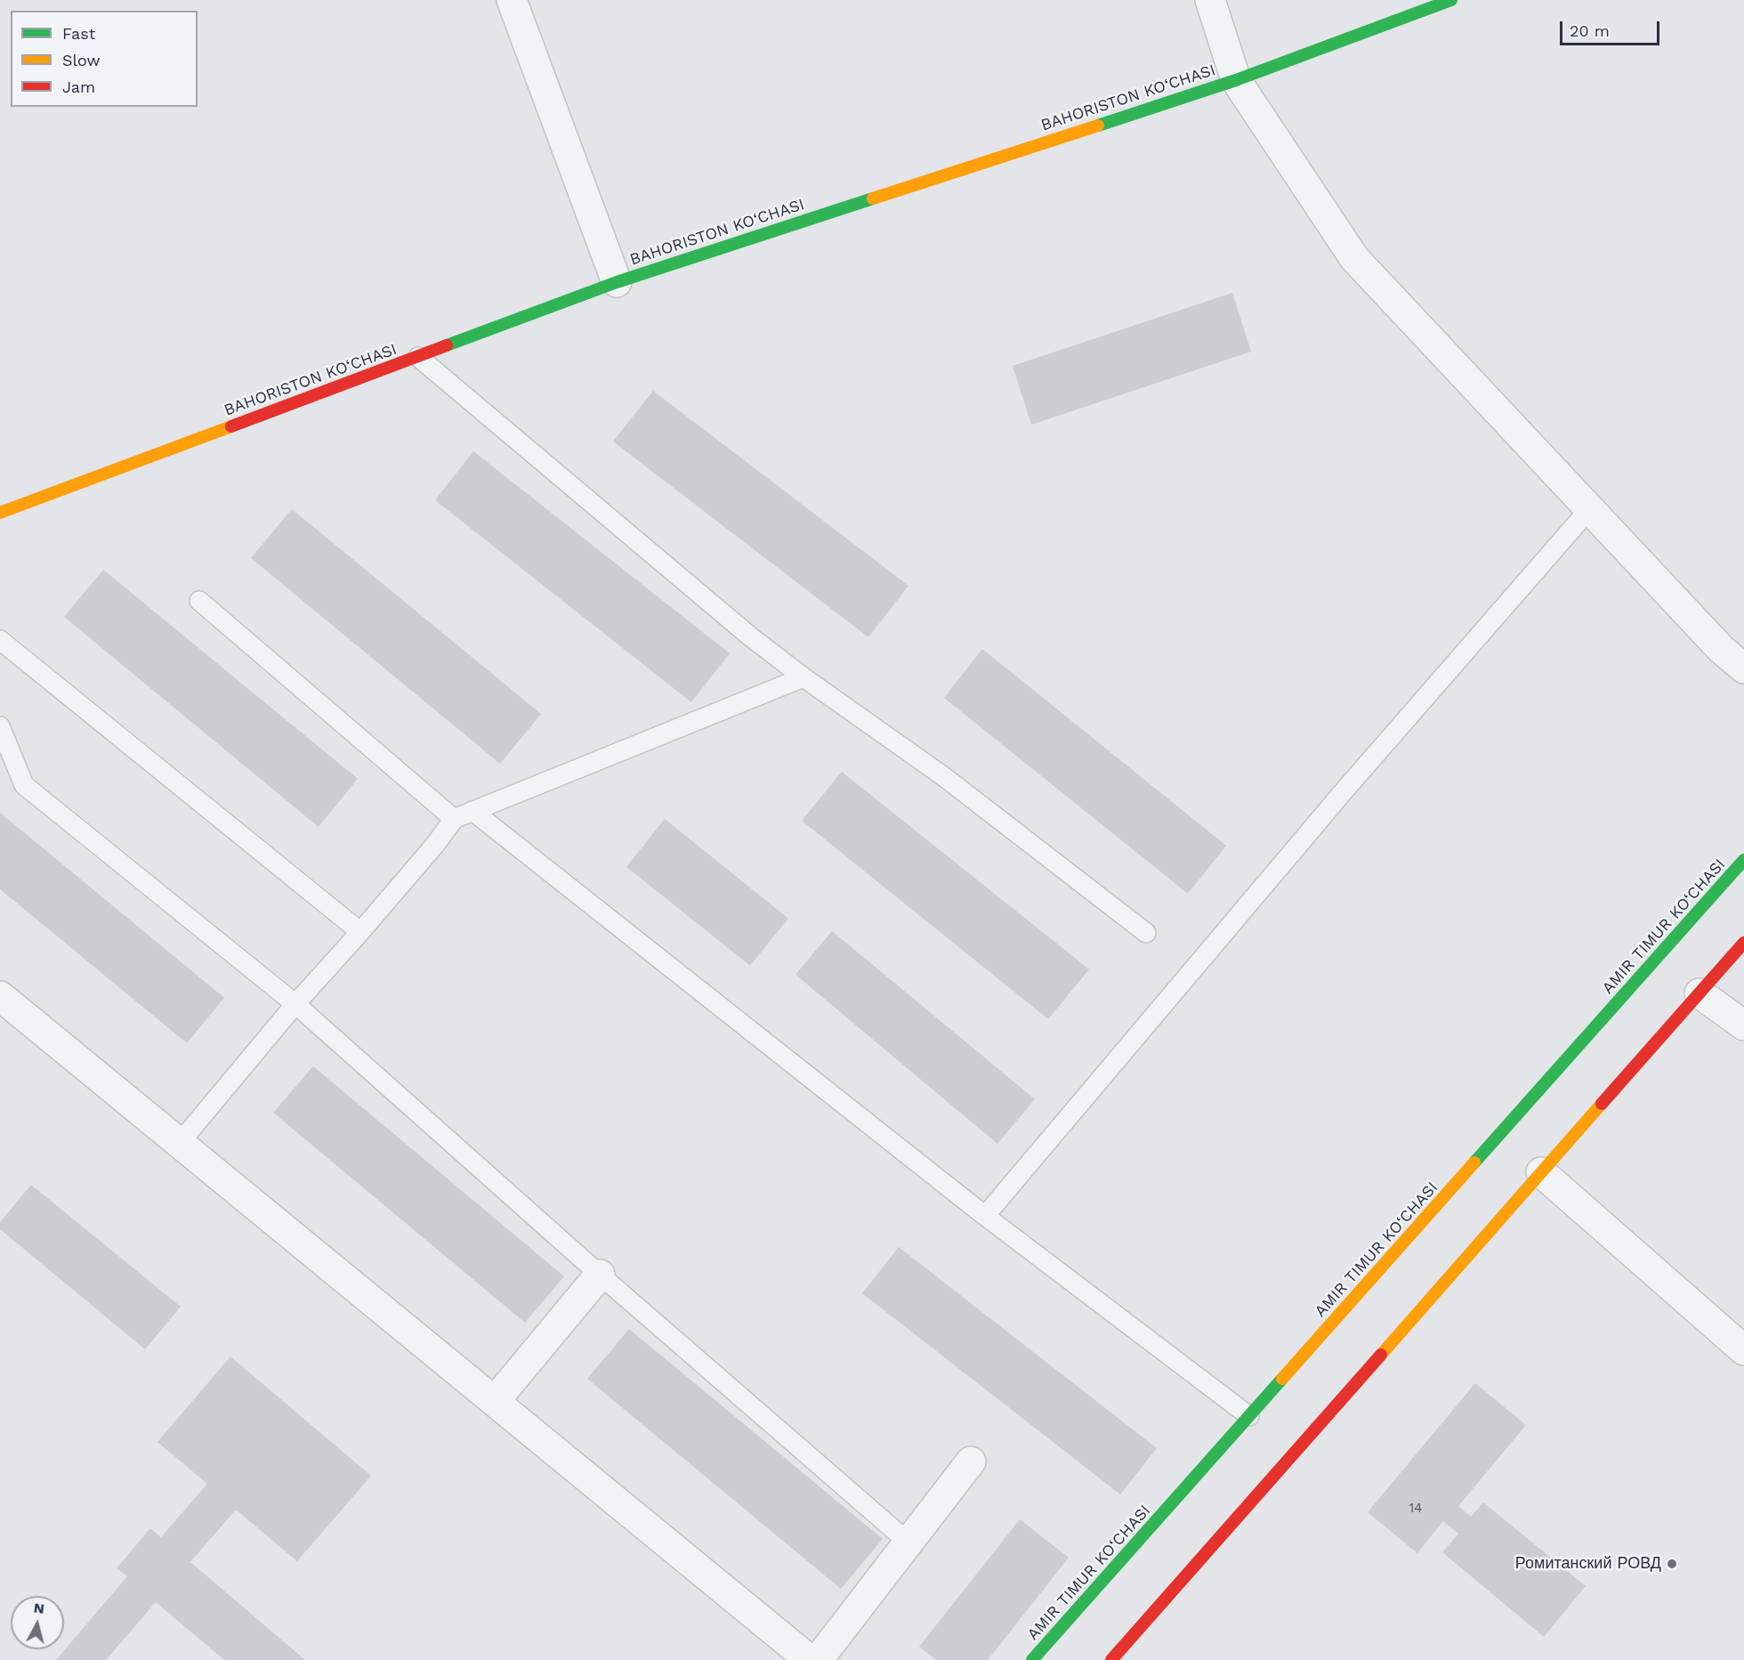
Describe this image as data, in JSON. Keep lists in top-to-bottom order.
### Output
{
  "streets": {
    "street": ["BAHORISTON KO‘CHASI", "AMIR TIMUR KO‘CHASI"]
  },
  "places": ["Ромитанский РОВД"],
  "house_numbers": ["14"],
  "legend": ["Fast", "Slow", "Jam"],
  "scale_bar": "20 m",
  "north": "top"
}
